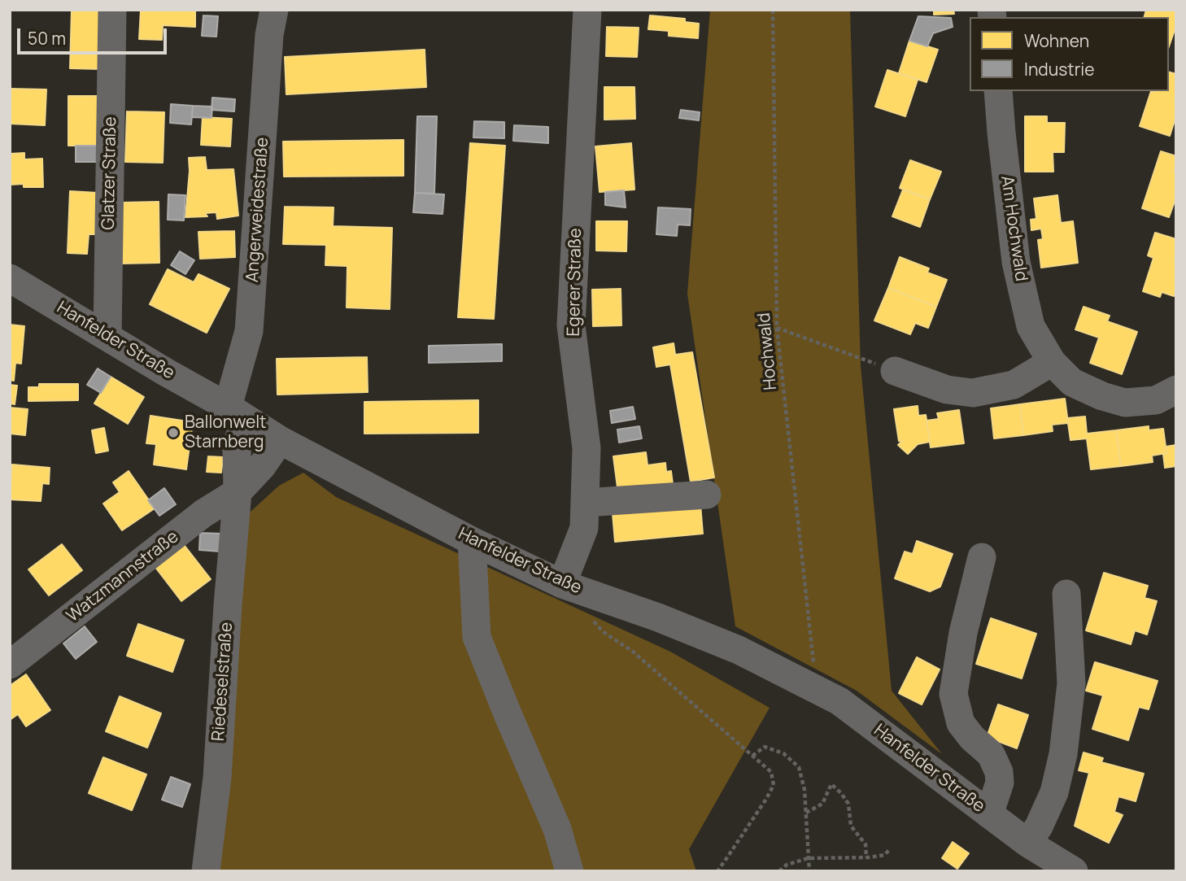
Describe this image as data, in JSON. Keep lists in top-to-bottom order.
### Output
{
  "streets": {
    "street": [
      "Glatzer Straße",
      "Angerweidestraße",
      "Am Hochwald",
      "Egerer Straße",
      "Hanfelder Straße",
      "Watzmannstraße",
      "Riedeselstraße"
    ],
    "path": ["Hochwald"]
  },
  "crossings": [
    ["Glatzer Straße", "Hanfelder Straße"],
    ["Angerweidestraße", "Hanfelder Straße"],
    ["Angerweidestraße", "Watzmannstraße"],
    ["Angerweidestraße", "Riedeselstraße"],
    ["Egerer Straße", "Hanfelder Straße"],
    ["Hanfelder Straße", "Hochwald"],
    ["Hanfelder Straße", "Watzmannstraße"],
    ["Watzmannstraße", "Riedeselstraße"]
  ],
  "places": ["Ballonwelt Starnberg"],
  "legend": ["Wohnen", "Industrie"],
  "scale_bar": "50 m"
}
